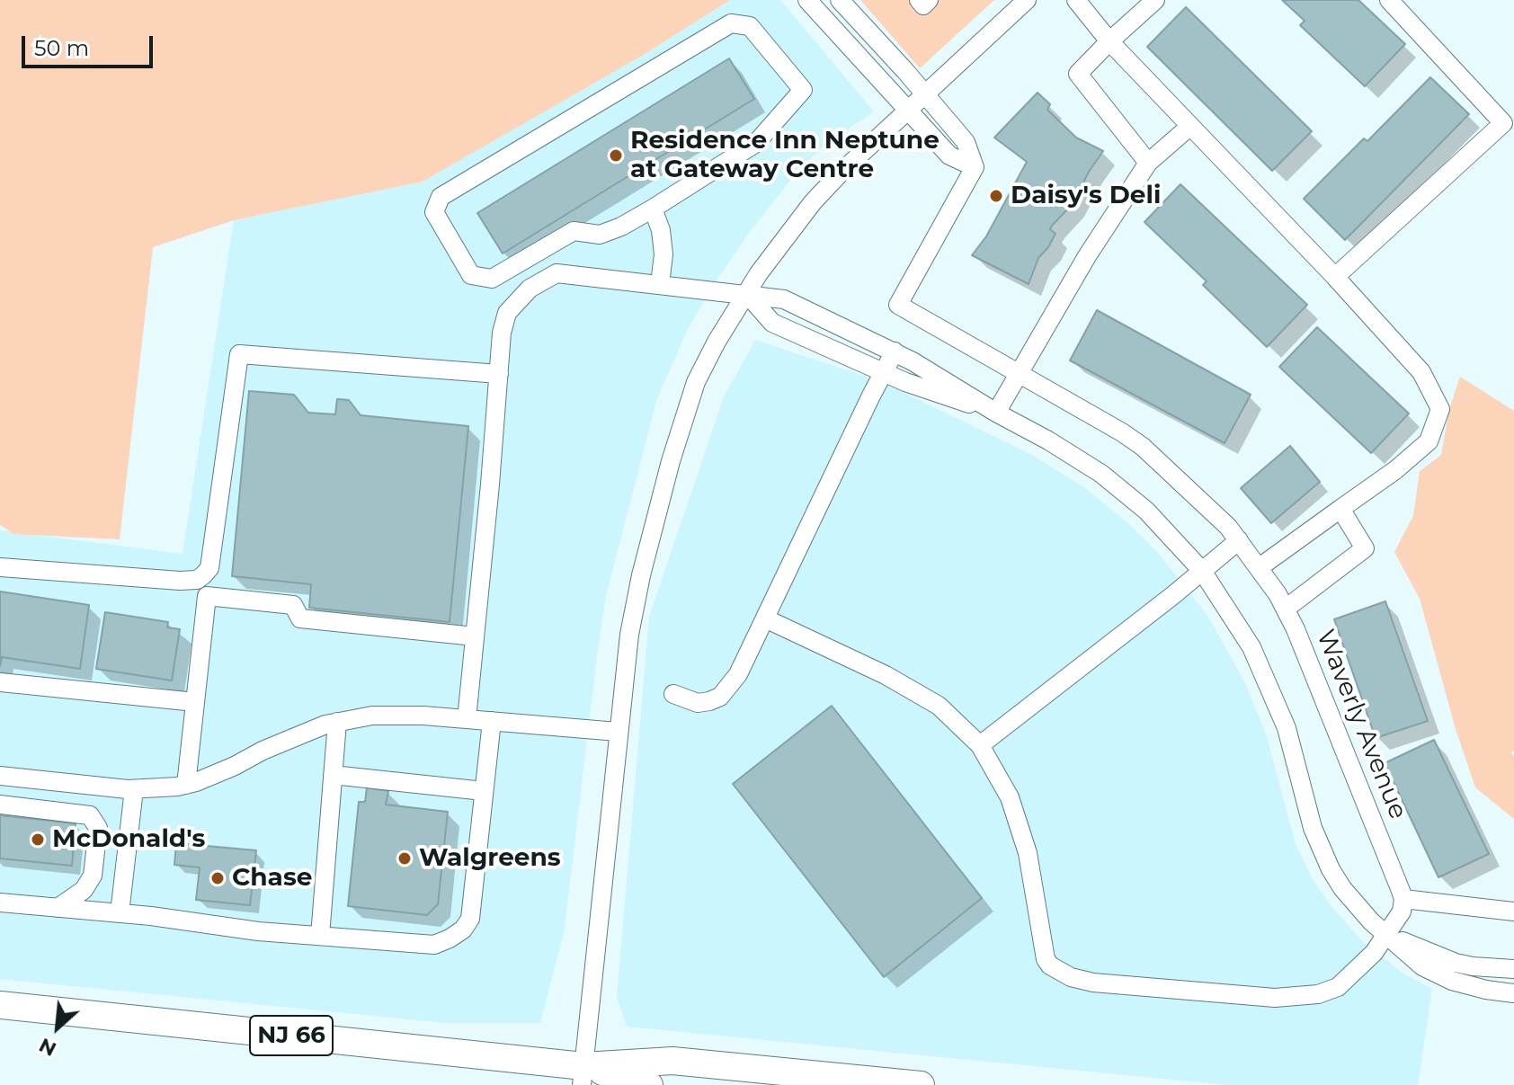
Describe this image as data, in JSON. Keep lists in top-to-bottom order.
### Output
{
  "streets": {
    "highway": ["NJ 66"],
    "street": ["Waverly Avenue"]
  },
  "places": [
    "Residence Inn Neptune at Gateway Centre",
    "Daisy's Deli",
    "McDonald's",
    "Walgreens",
    "Chase"
  ],
  "scale_bar": "50 m",
  "north": "bottom left"
}
